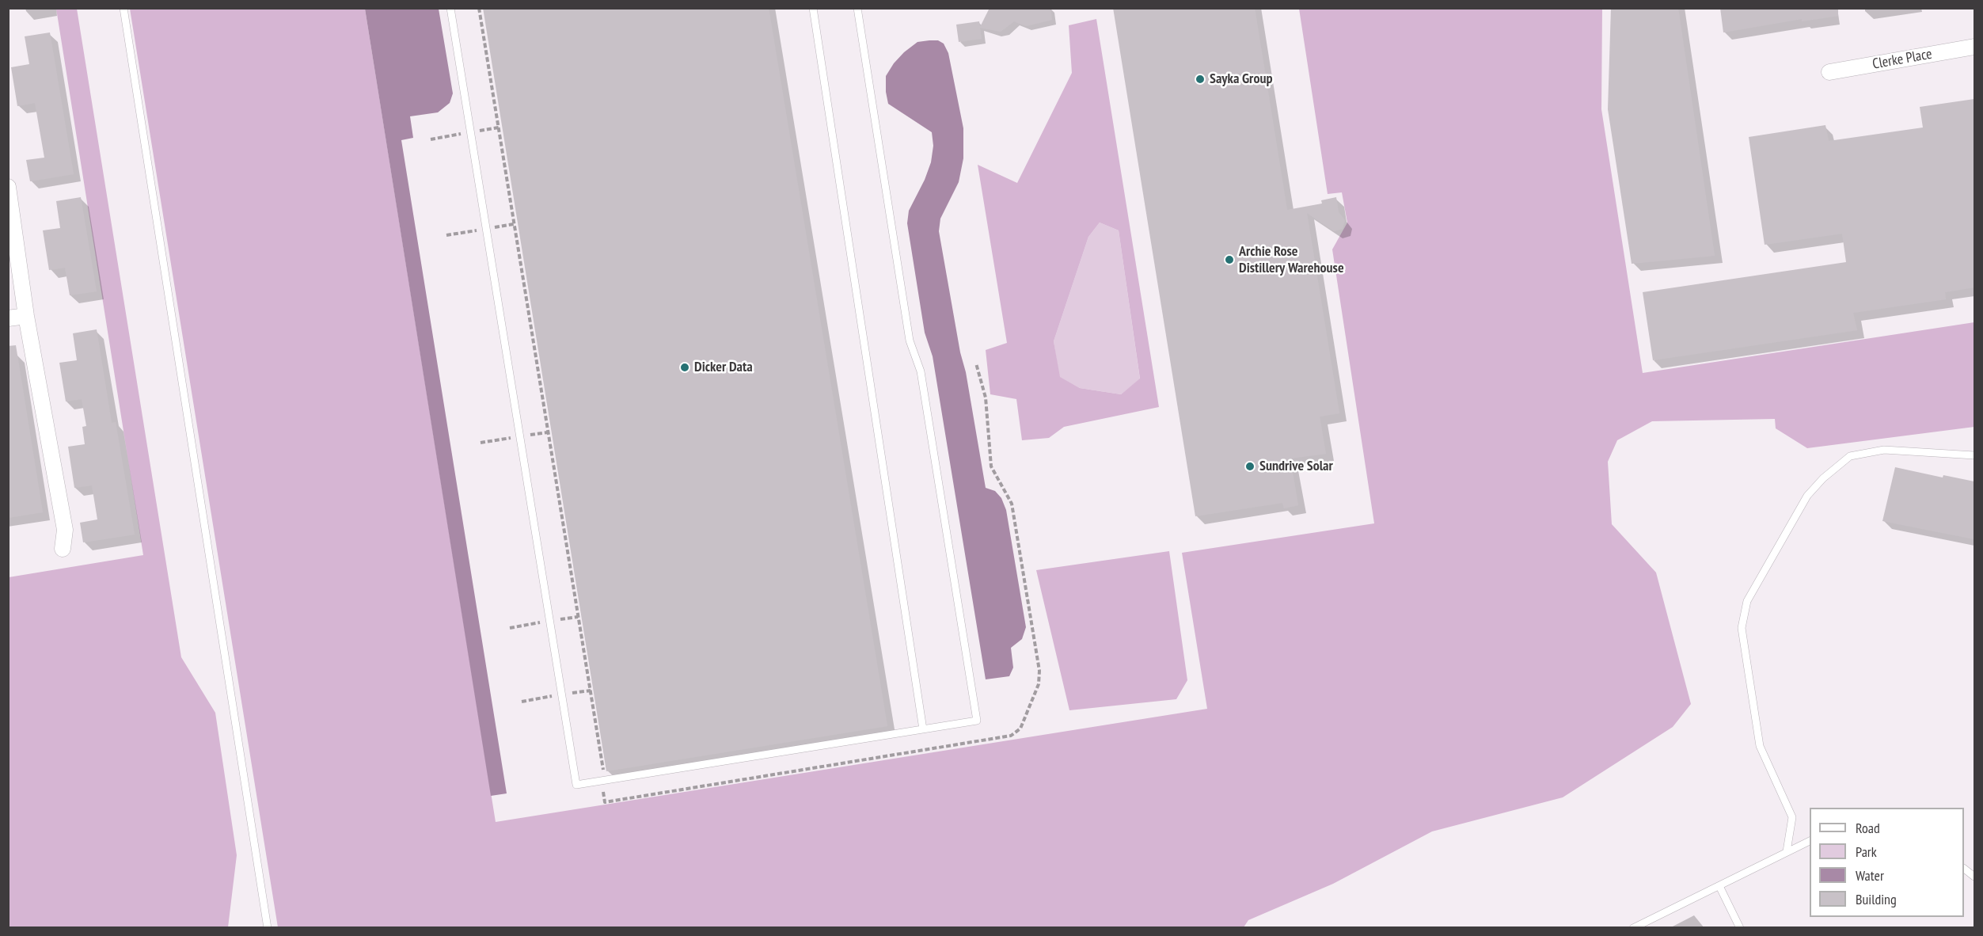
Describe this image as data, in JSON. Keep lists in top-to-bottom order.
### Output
{
  "streets": {
    "street": ["Clerke Place"]
  },
  "places": [
    "Sayka Group",
    "Archie Rose Distillery Warehouse",
    "Dicker Data",
    "Sundrive Solar"
  ],
  "legend": [
    "Road",
    "Park",
    "Water",
    "Building"
  ]
}
